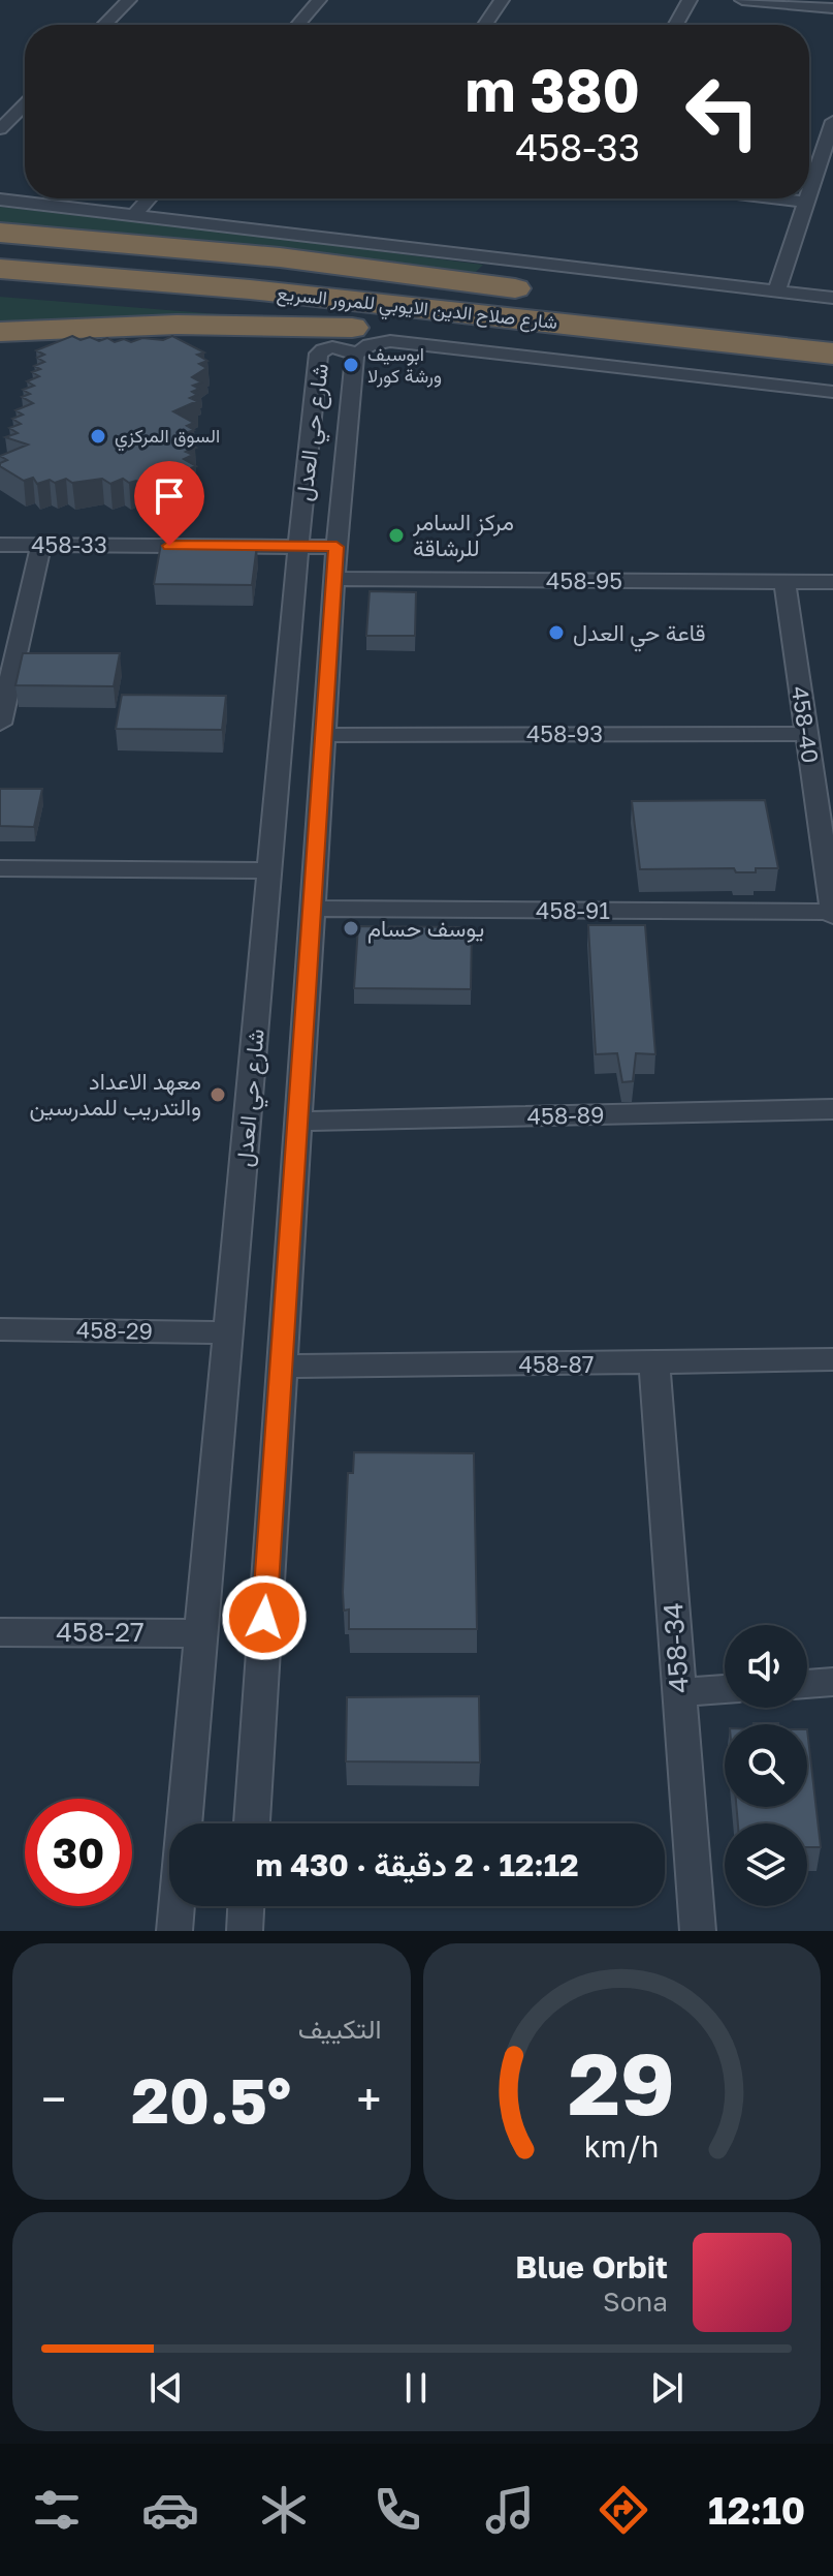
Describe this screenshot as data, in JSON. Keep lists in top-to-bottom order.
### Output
{
  "streets": {
    "highway": ["شارع صلاح الدين الايوبي للمرور السريع"],
    "street": [
      "شارع حي العدل",
      "458-33",
      "458-95",
      "458-40",
      "458-93",
      "458-91",
      "458-89",
      "458-29",
      "458-87",
      "458-27",
      "458-34"
    ]
  },
  "crossings": [
    ["شارع حي العدل", "458-33"],
    ["شارع حي العدل", "458-95"],
    ["شارع حي العدل", "458-93"],
    ["شارع حي العدل", "458-91"],
    ["شارع حي العدل", "458-89"],
    ["شارع حي العدل", "458-29"],
    ["شارع حي العدل", "458-87"],
    ["شارع حي العدل", "458-27"],
    ["458-95", "458-40"],
    ["458-40", "458-93"],
    ["458-40", "458-91"],
    ["458-87", "458-34"]
  ],
  "places": [
    "ابوسيف ورشة كورلا",
    "السوق المركزي",
    "مركز السامر للرشاقة",
    "قاعة حي العدل",
    "يوسف حسام",
    "معهد الاعداد والتدريب للمدرسين"
  ],
  "page": {
    "turn": ["380 m", "458-33"],
    "limit": "30",
    "trip": "12:12 · 2 دقيقة · 430 m",
    "tile": "التكييف",
    "heat": ["−", "20.5°", "+"],
    "song": ["Blue Orbit", "Sona"],
    "tabs": "12:10",
    "gauge": ["29", "km/h"]
  }
}
